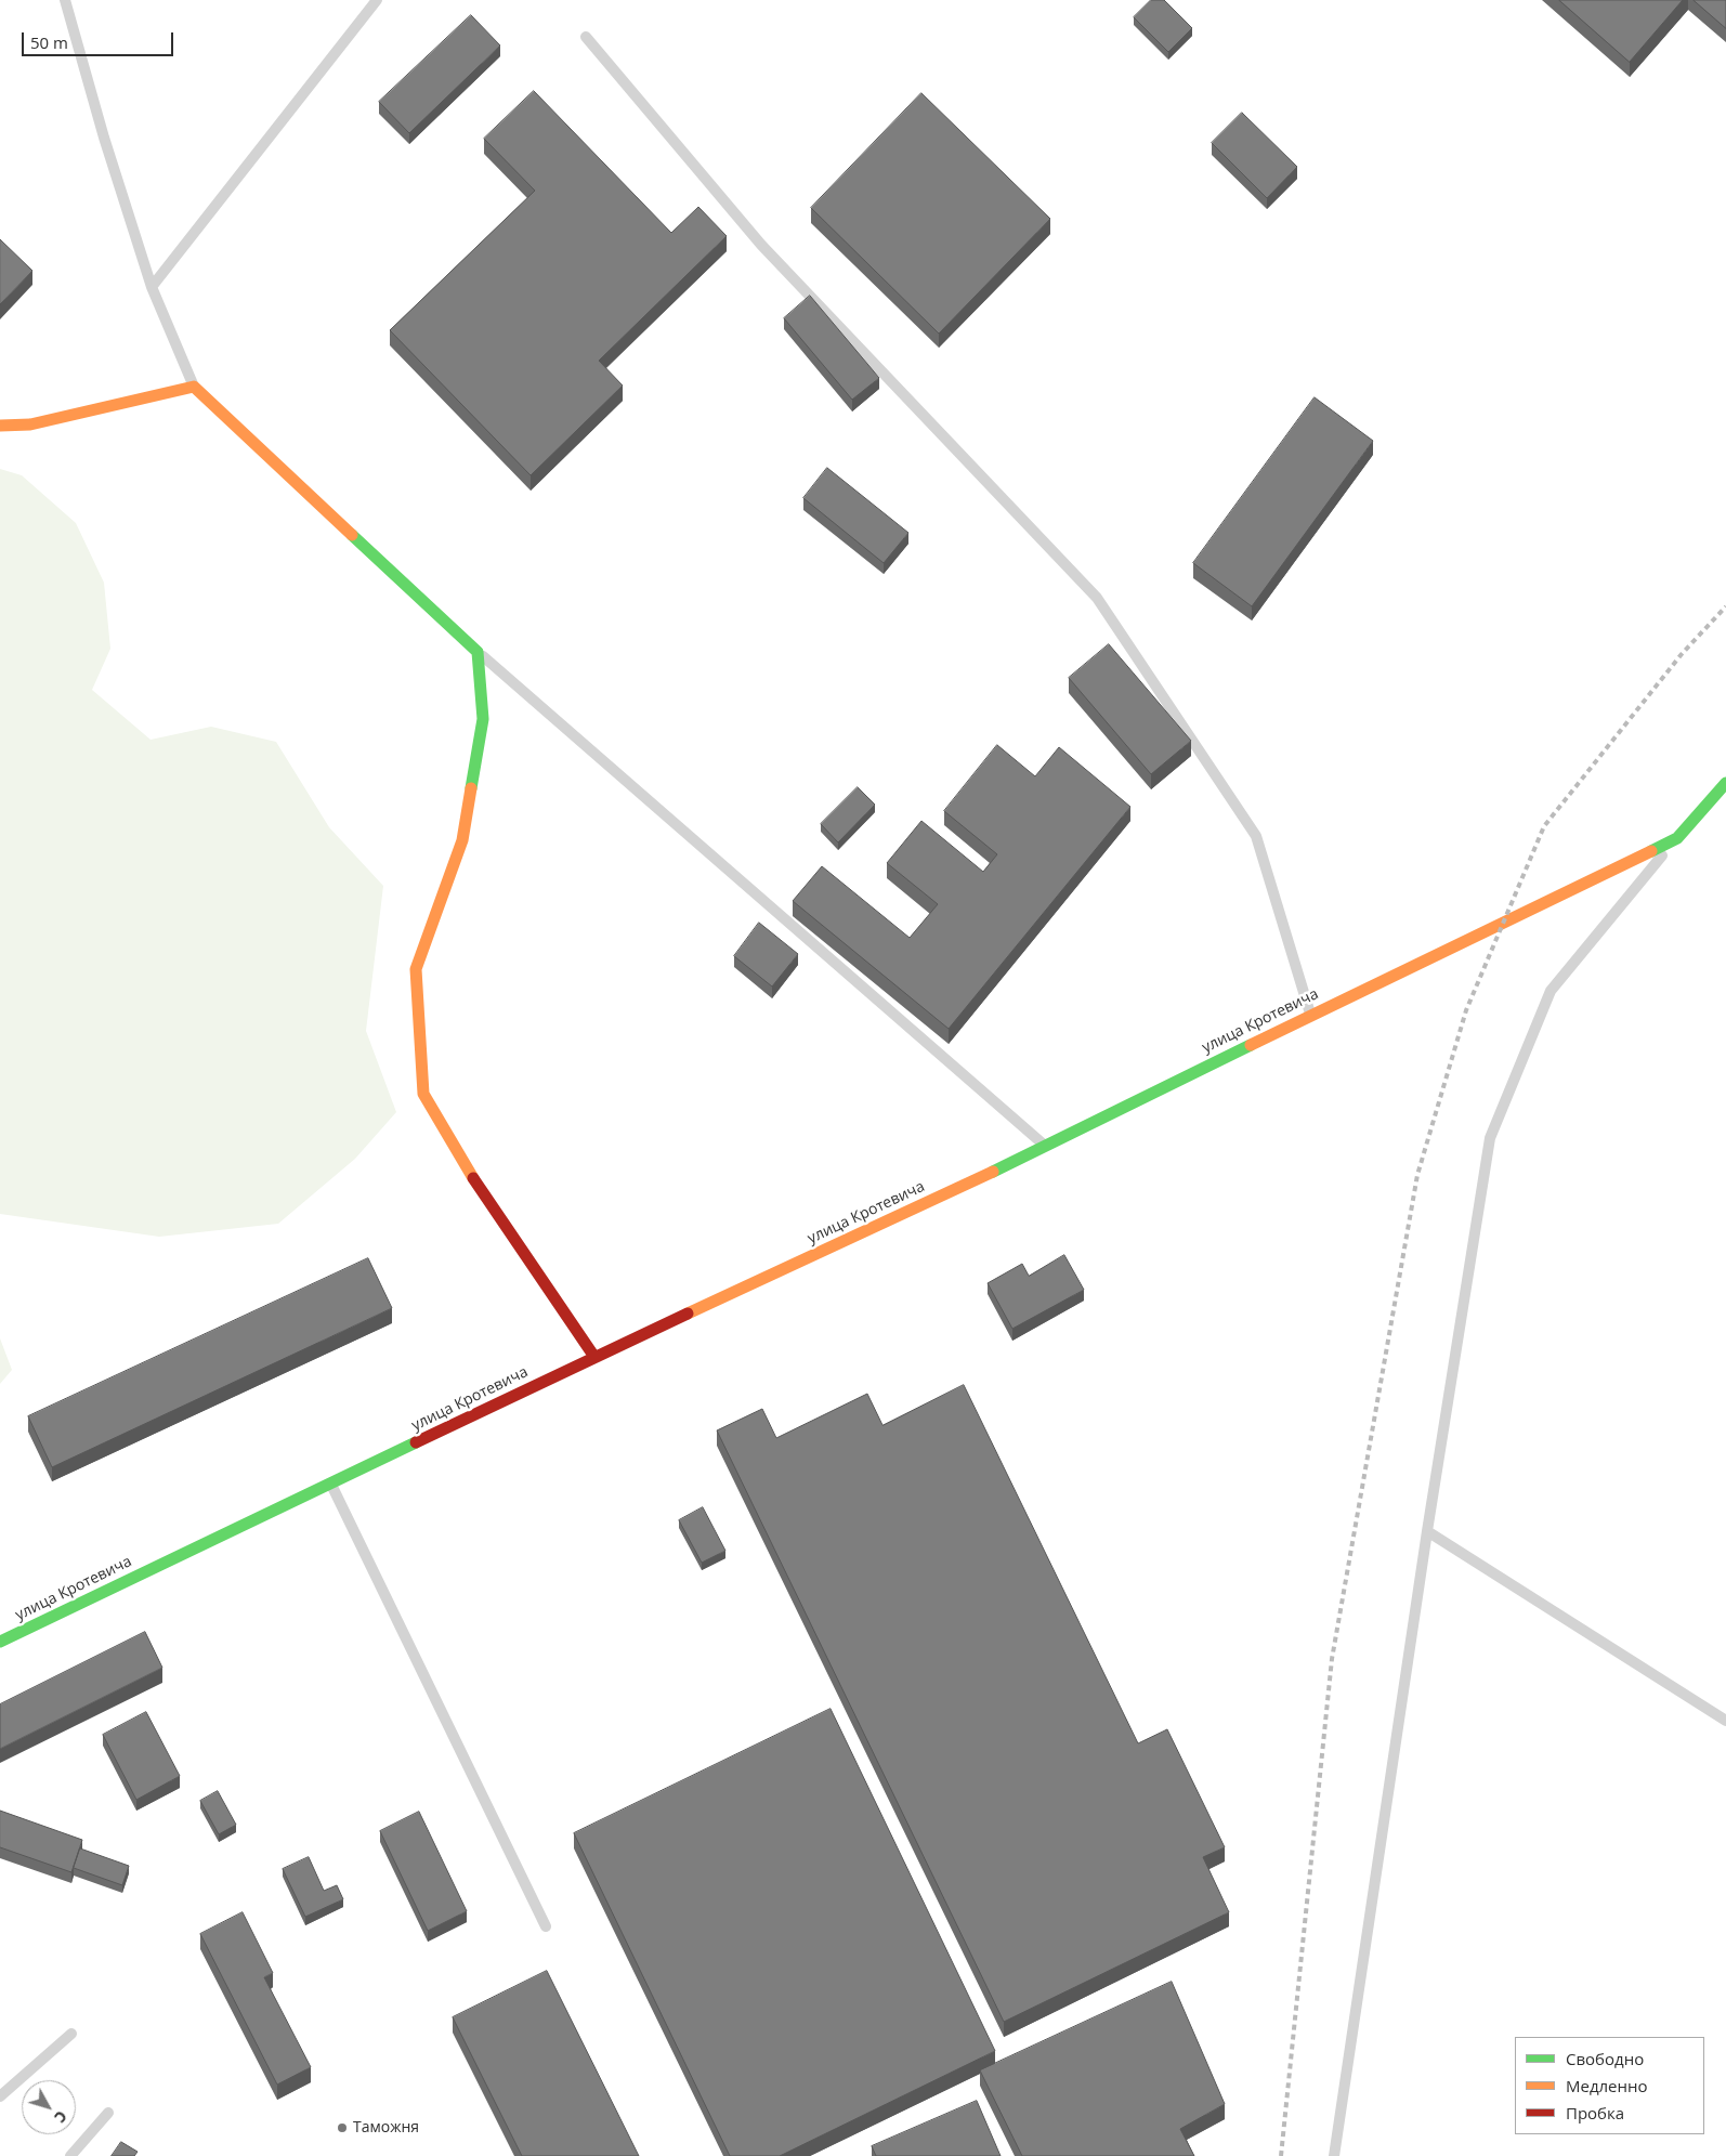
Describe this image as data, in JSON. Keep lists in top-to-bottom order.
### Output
{
  "streets": {
    "street": ["улица Кротевича"]
  },
  "places": ["Таможня"],
  "legend": ["Свободно", "Медленно", "Пробка"],
  "scale_bar": "50 m",
  "north": "bottom right"
}
